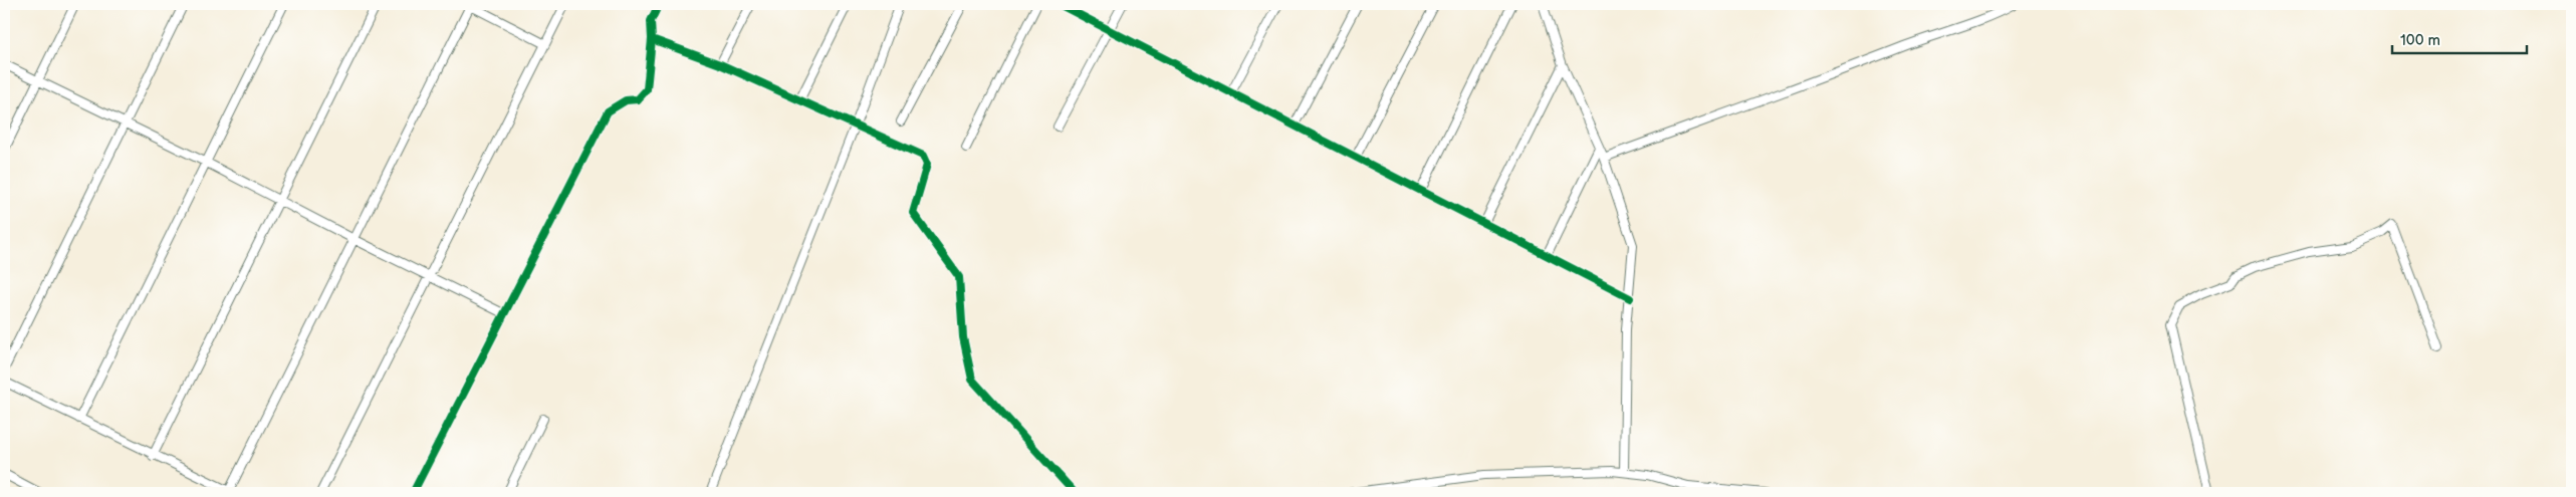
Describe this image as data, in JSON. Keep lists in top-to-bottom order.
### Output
{
  "scale_bar": "100 m"
}
